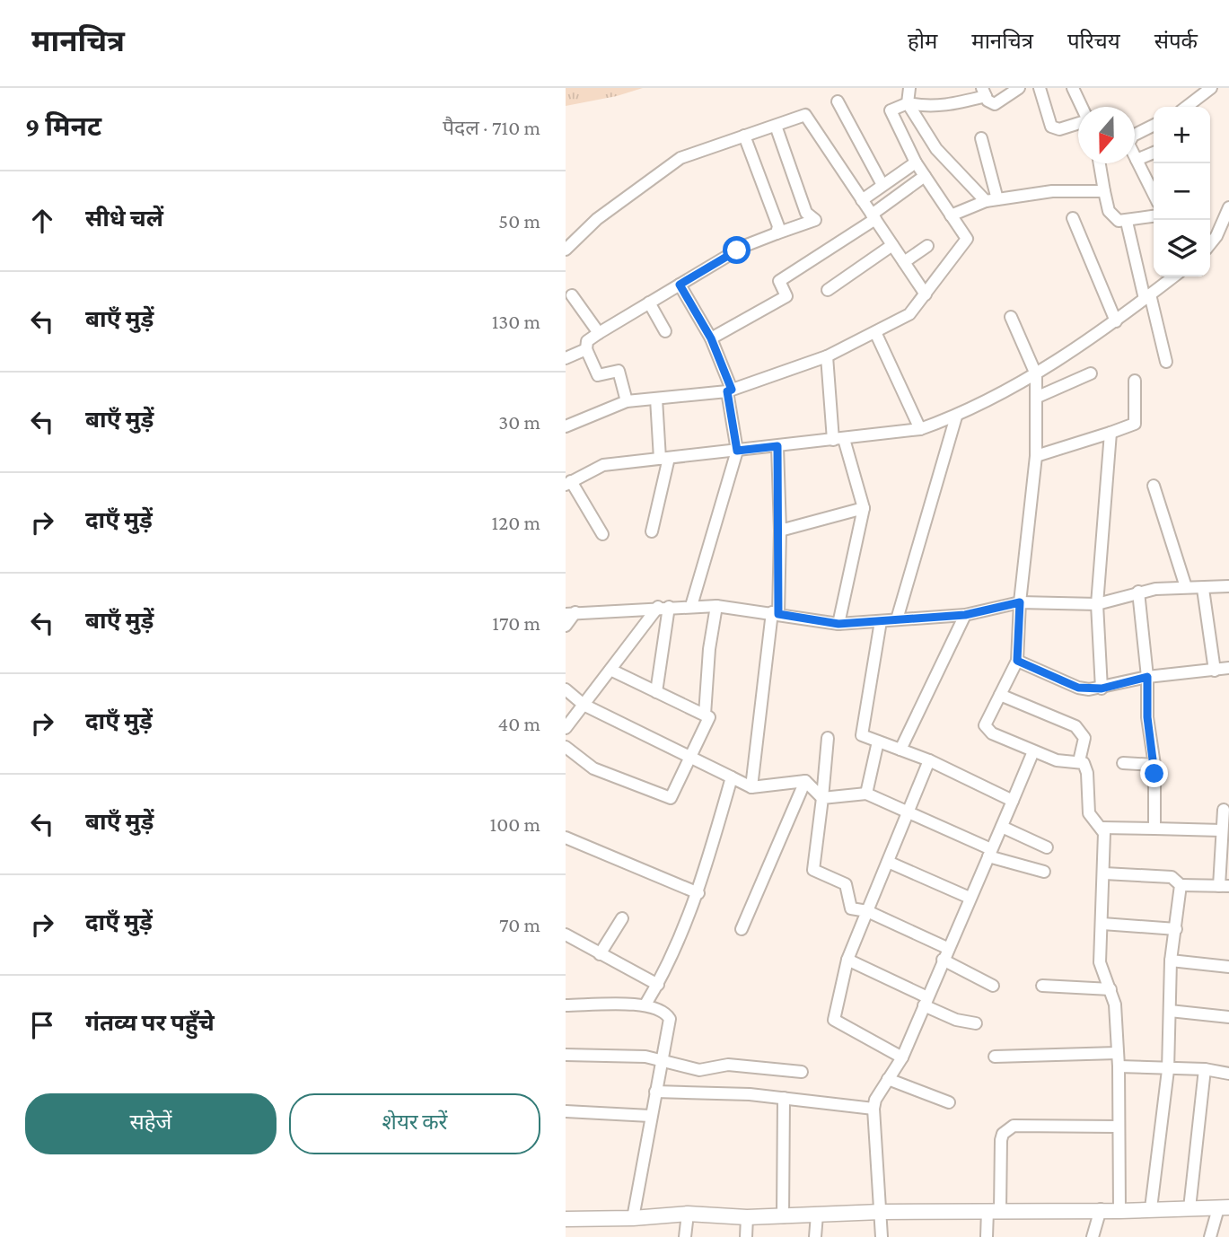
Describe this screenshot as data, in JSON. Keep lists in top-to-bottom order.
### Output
{
  "north": "bottom",
  "page": {
    "header": "मानचित्र",
    "nav": [
      "होम",
      "मानचित्र",
      "परिचय",
      "संपर्क"
    ],
    "heading": ["9 मिनट", "पैदल · 710 m"],
    "map_buttons": ["+", "−"],
    "list": [
      ["सीधे चलें", "50 m"],
      ["बाएँ मुड़ें", "130 m"],
      ["बाएँ मुड़ें", "30 m"],
      ["दाएँ मुड़ें", "120 m"],
      ["बाएँ मुड़ें", "170 m"],
      ["दाएँ मुड़ें", "40 m"],
      ["बाएँ मुड़ें", "100 m"],
      ["दाएँ मुड़ें", "70 m"],
      "गंतव्य पर पहुँचे"
    ],
    "buttons": ["सहेजें", "शेयर करें"]
  }
}
